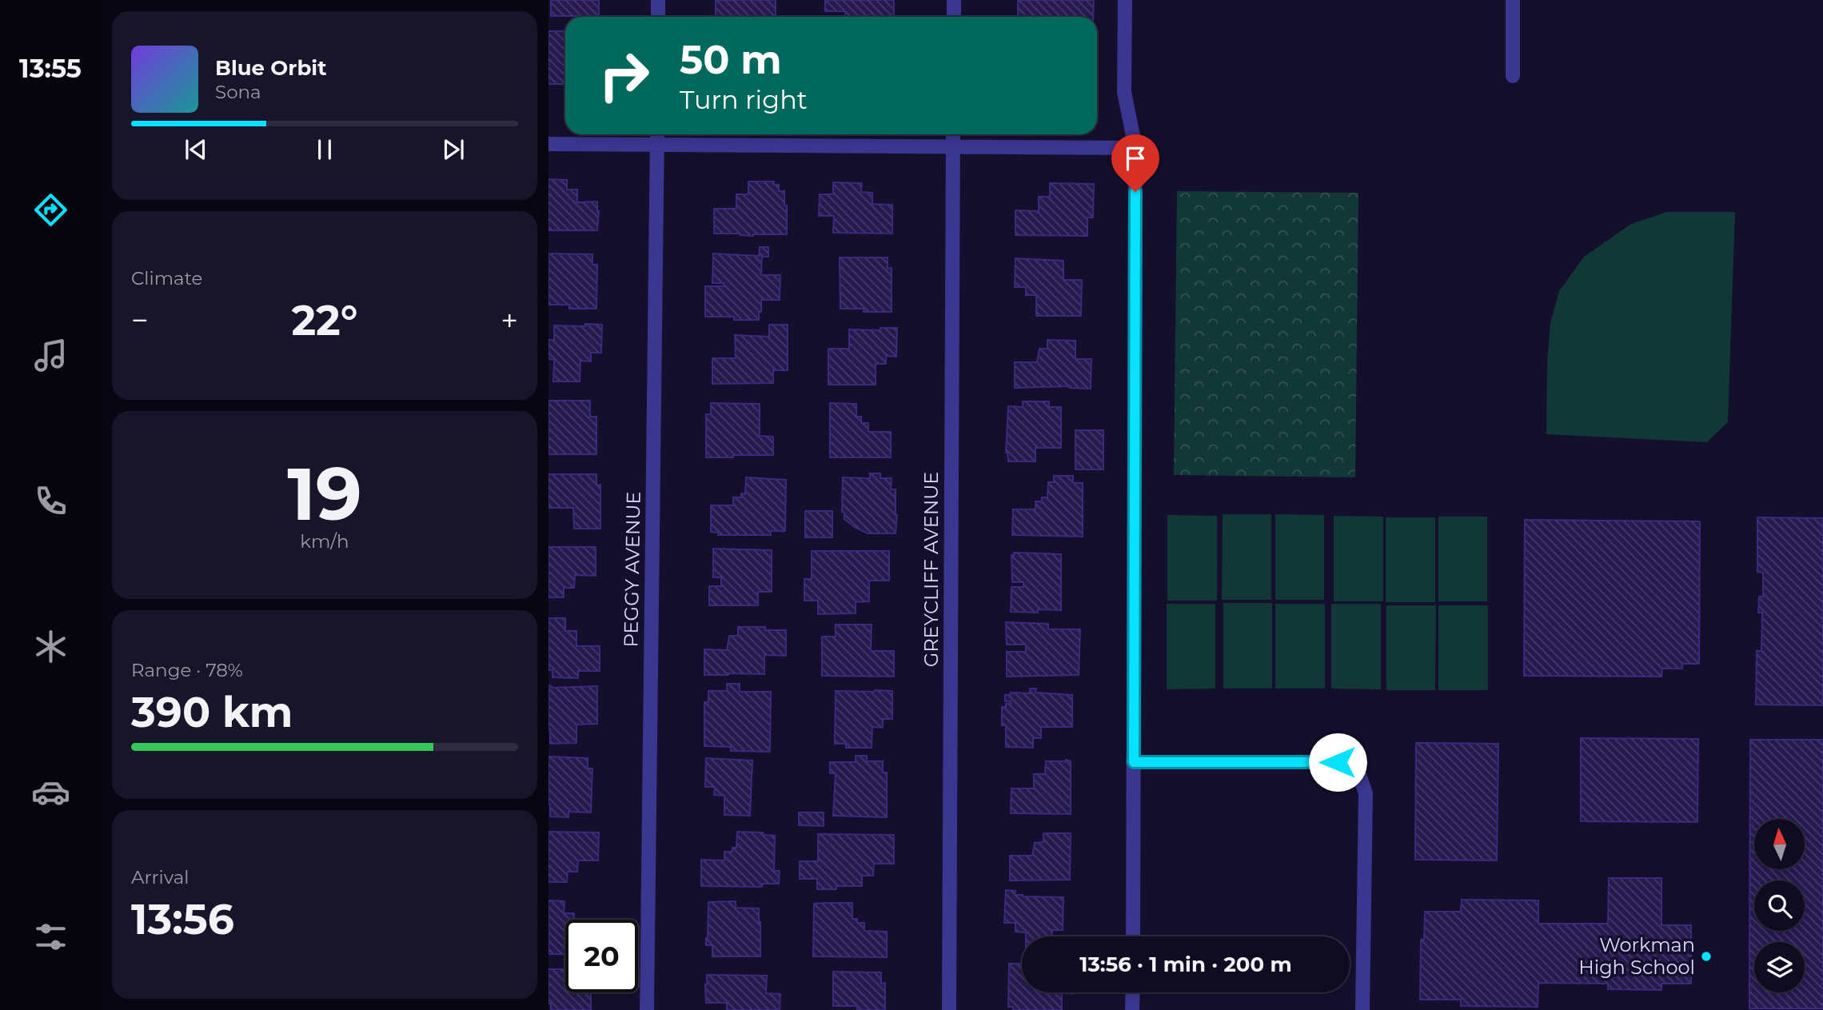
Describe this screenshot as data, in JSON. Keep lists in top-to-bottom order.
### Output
{
  "streets": {
    "street": ["PEGGY AVENUE", "GREYCLIFF AVENUE"]
  },
  "places": ["Workman High School"],
  "north": "top",
  "page": {
    "tabs": "13:55",
    "turn": ["50 m", "Turn right"],
    "song": ["Blue Orbit", "Sona"],
    "tile": [
      "Climate",
      ["19", "km/h"],
      ["Range · 78%", "390 km"],
      ["Arrival", "13:56"]
    ],
    "heat": ["−", "22°", "+"],
    "limit": "20",
    "trip": "13:56 · 1 min · 200 m"
  }
}
